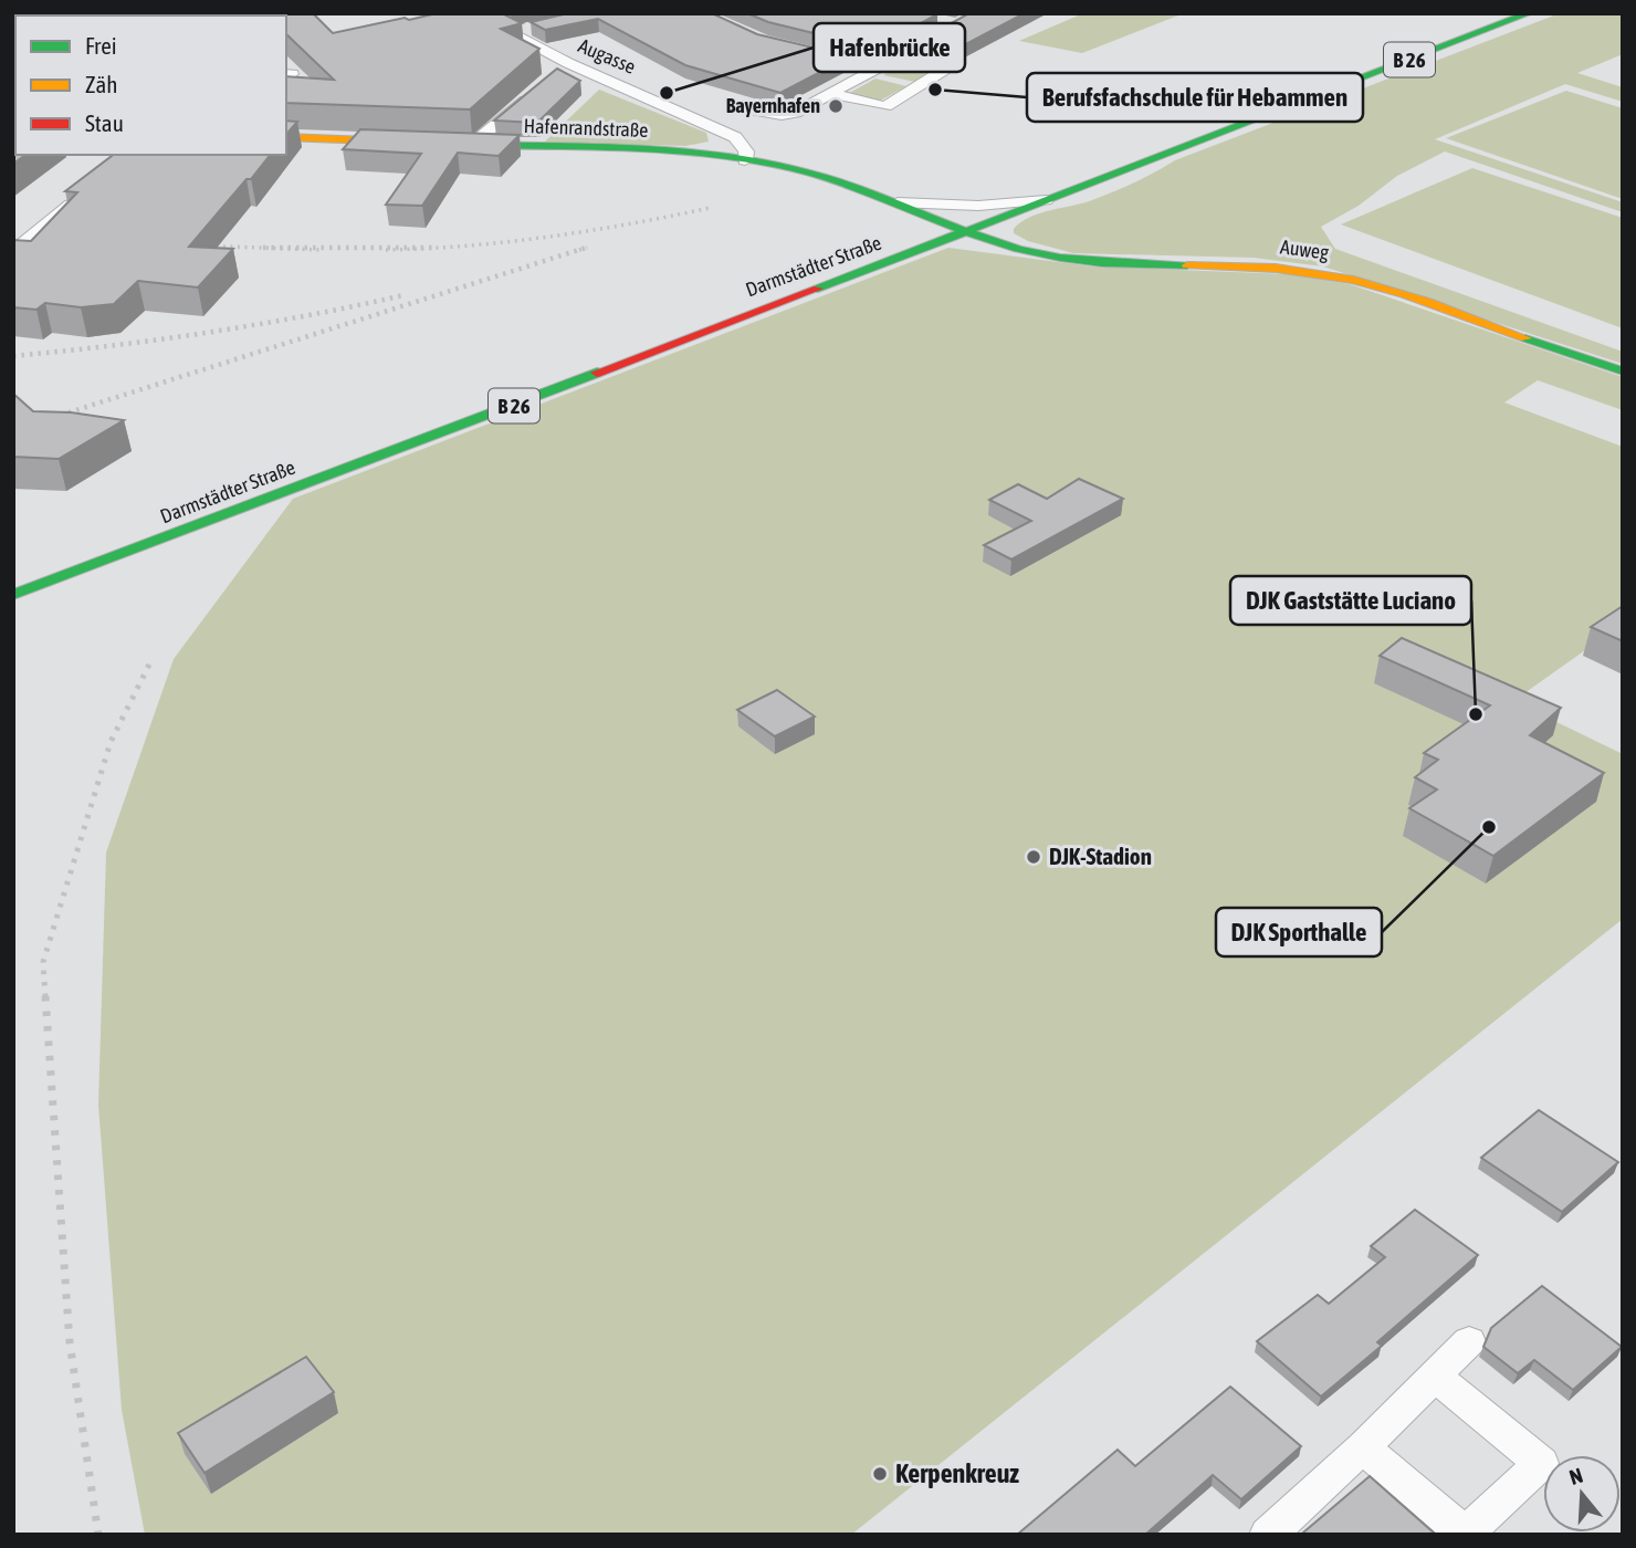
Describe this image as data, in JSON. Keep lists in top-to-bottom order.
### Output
{
  "streets": {
    "main road": [
      "B 26",
      "Hafenrandstraße",
      "Auweg",
      "Darmstädter Straße"
    ],
    "street": ["Augasse"]
  },
  "crossings": [
    ["Augasse", "Hafenrandstraße"],
    ["Auweg", "Darmstädter Straße"]
  ],
  "places": [
    "Berufsfachschule für Hebammen",
    "Hafenbrücke",
    "Bayernhafen",
    "DJK Gaststätte Luciano",
    "DJK Sporthalle",
    "DJK-Stadion",
    "Kerpenkreuz"
  ],
  "legend": ["Frei", "Zäh", "Stau"],
  "north": "top"
}
